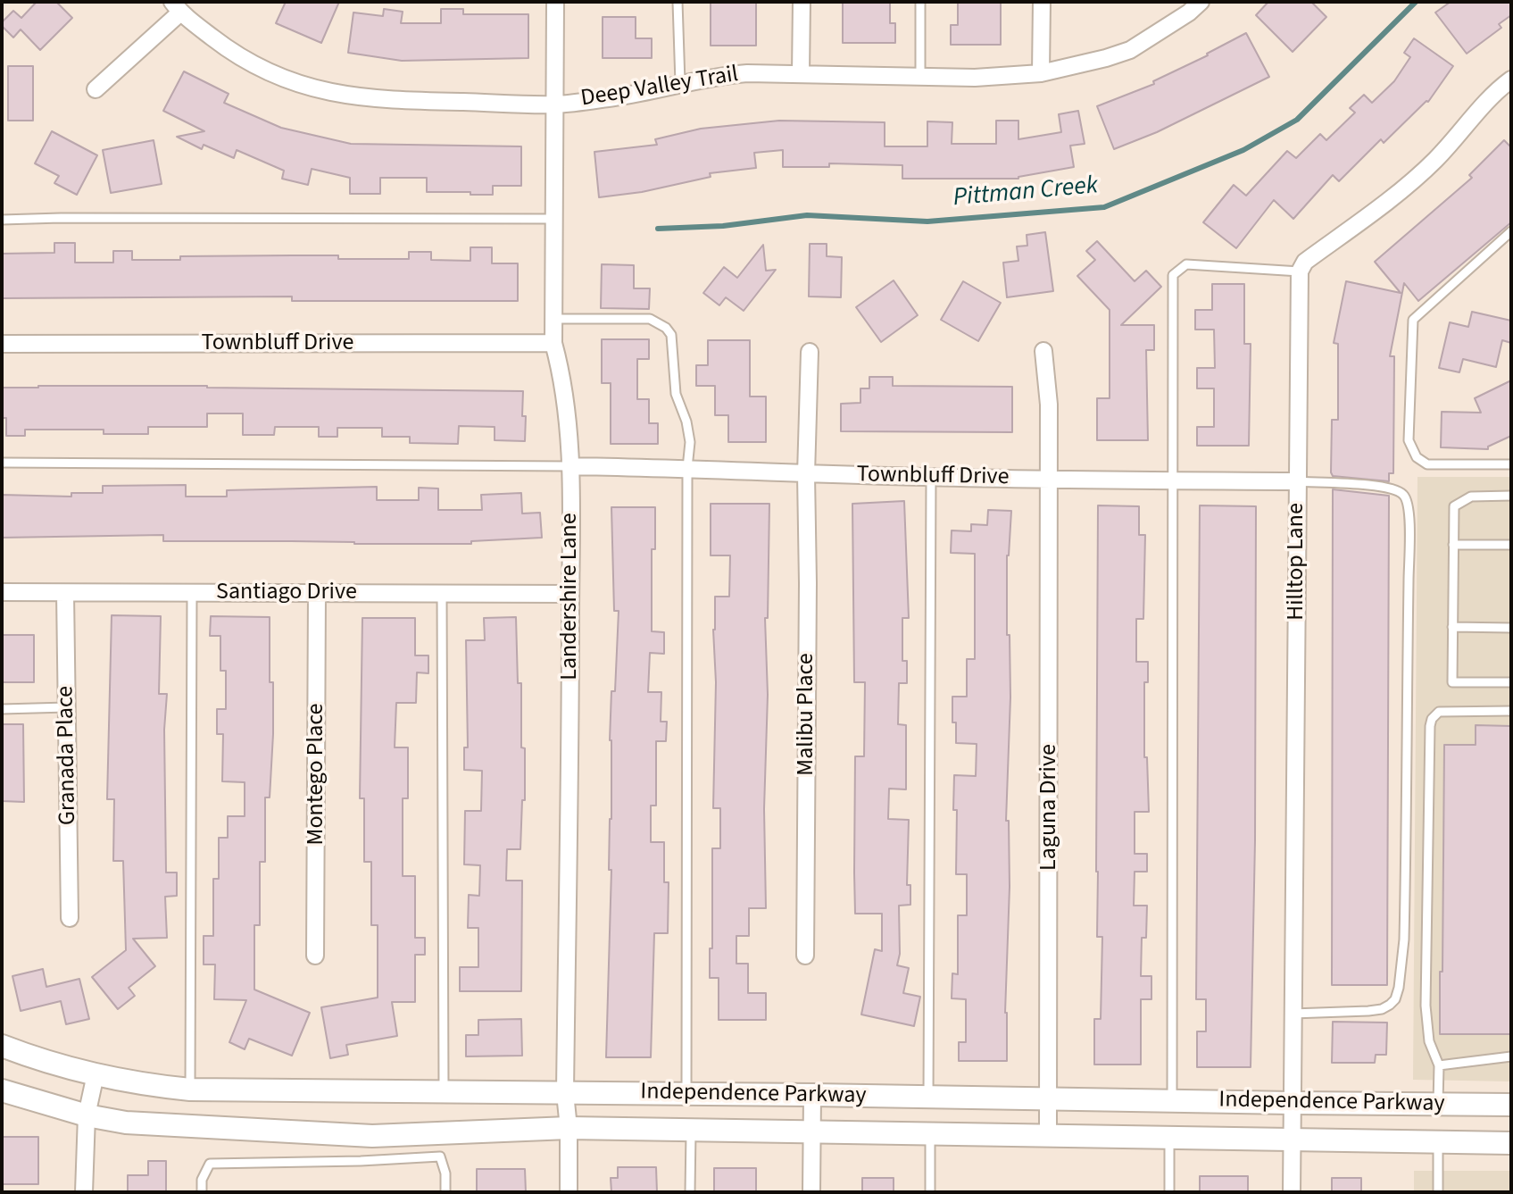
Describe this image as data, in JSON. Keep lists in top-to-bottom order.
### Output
{
  "streets": {
    "main road": ["Independence Parkway"],
    "street": [
      "Deep Valley Trail",
      "Townbluff Drive",
      "Hilltop Lane",
      "Santiago Drive",
      "Landershire Lane",
      "Malibu Place",
      "Granada Place",
      "Montego Place",
      "Laguna Drive"
    ]
  },
  "crossings": [
    ["Deep Valley Trail", "Landershire Lane"],
    ["Townbluff Drive", "Hilltop Lane"],
    ["Townbluff Drive", "Landershire Lane"],
    ["Townbluff Drive", "Malibu Place"],
    ["Townbluff Drive", "Laguna Drive"],
    ["Hilltop Lane", "Independence Parkway"],
    ["Santiago Drive", "Landershire Lane"],
    ["Santiago Drive", "Granada Place"],
    ["Santiago Drive", "Montego Place"],
    ["Landershire Lane", "Independence Parkway"],
    ["Laguna Drive", "Independence Parkway"]
  ],
  "water": ["Pittman Creek"]
}
